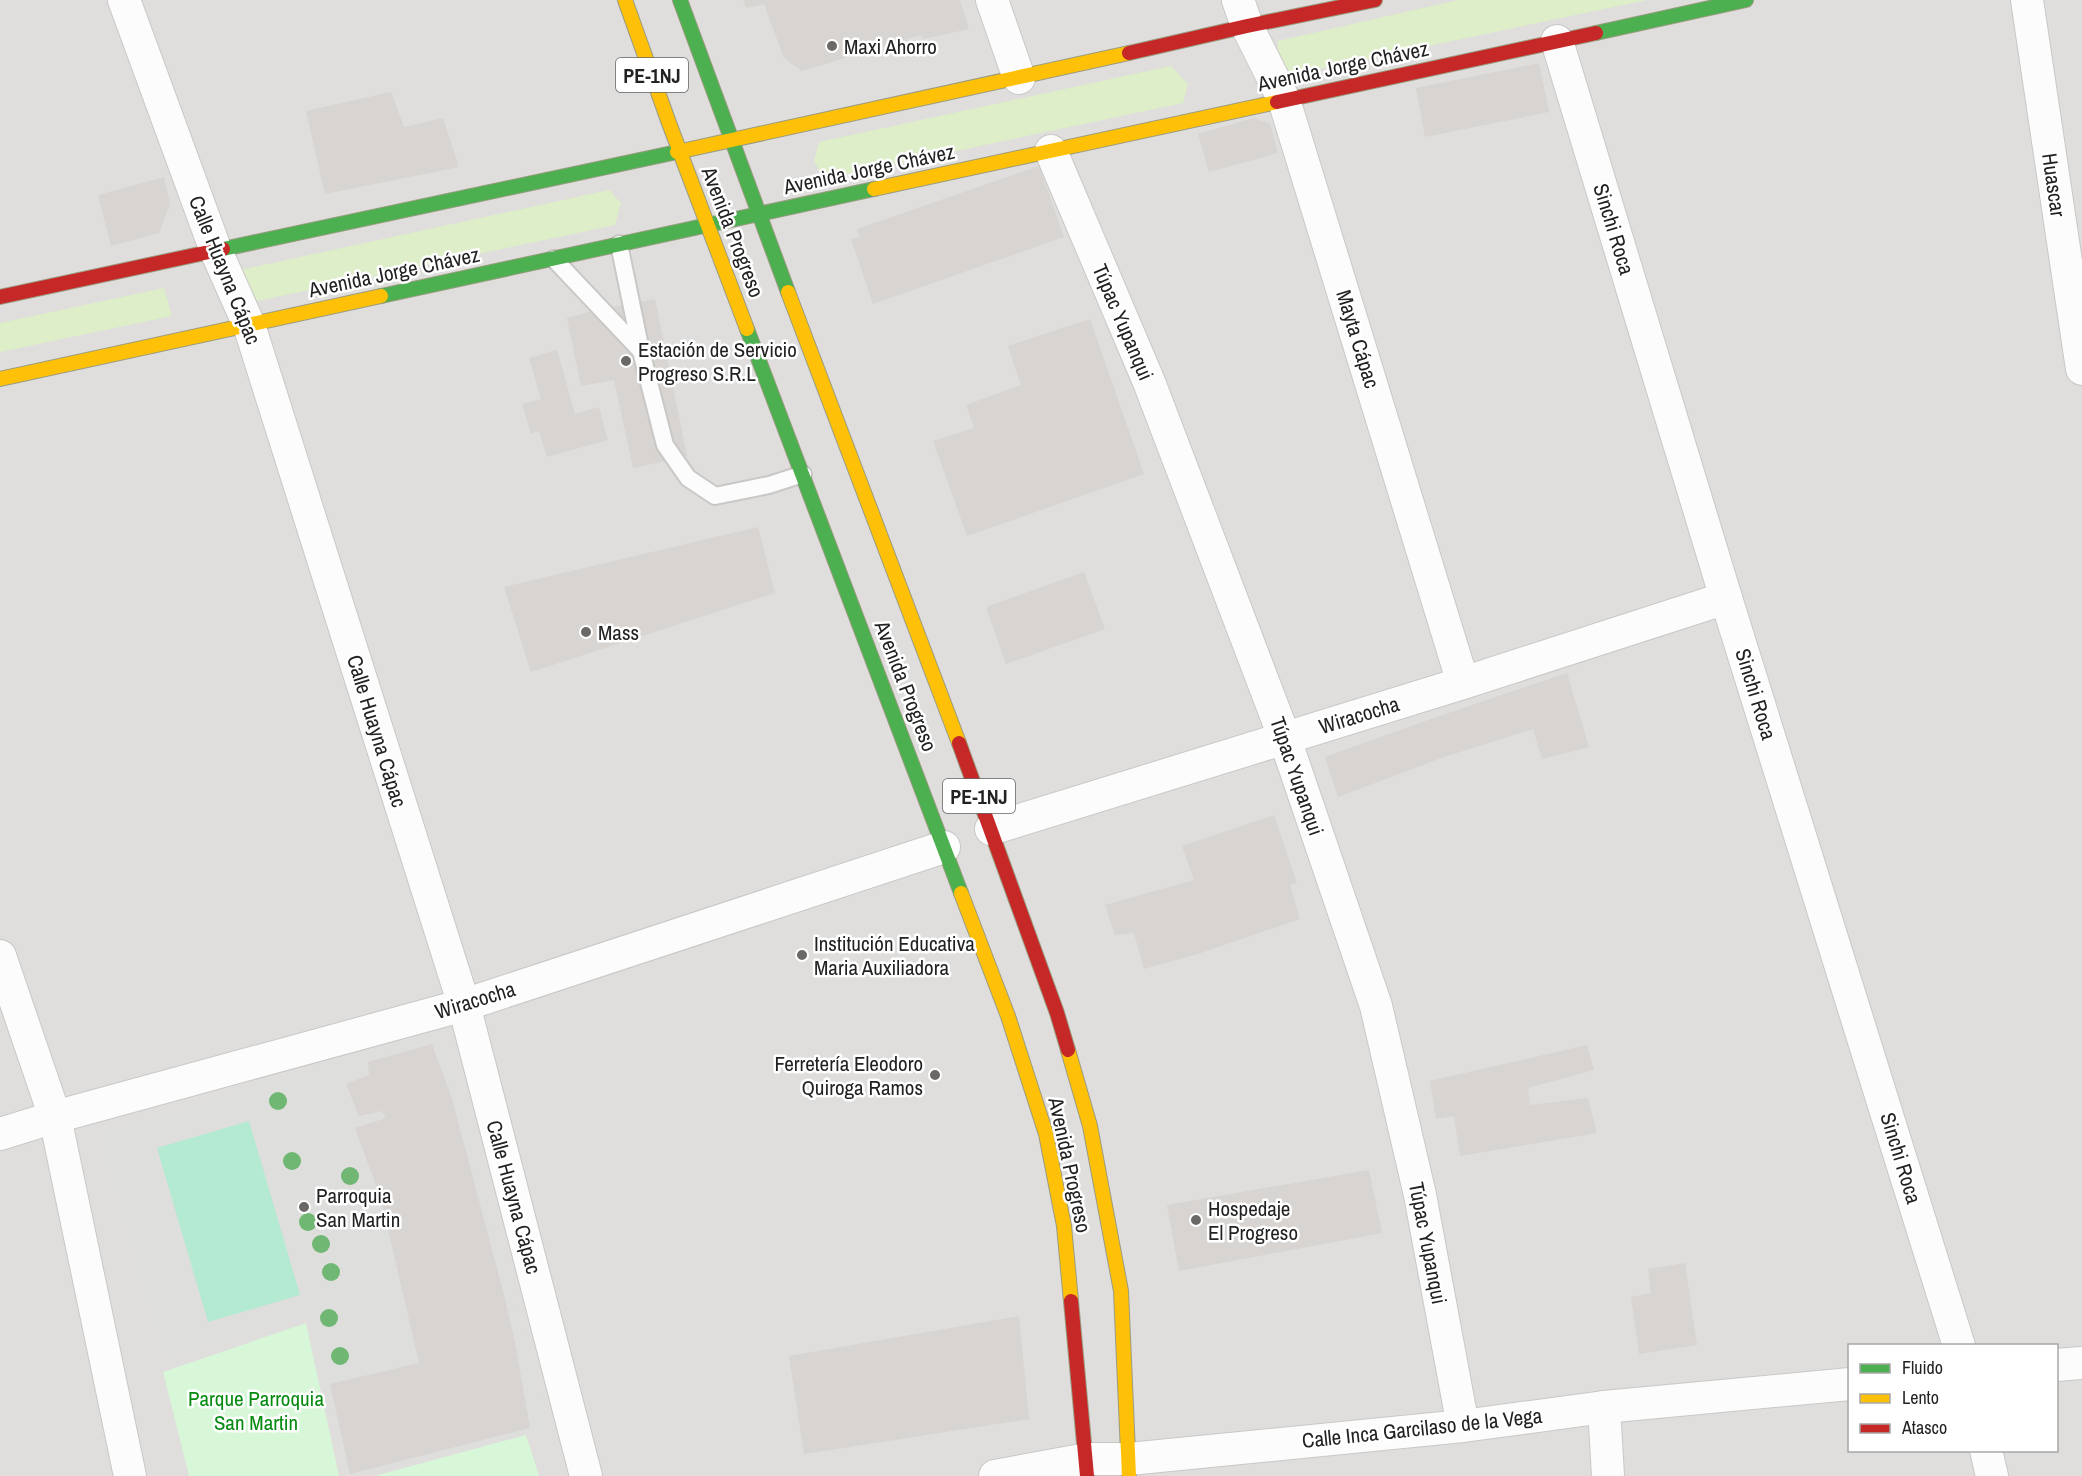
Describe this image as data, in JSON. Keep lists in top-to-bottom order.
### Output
{
  "streets": {
    "street": [
      "Avenida Jorge Chávez",
      "PE-1NJ",
      "Huascar",
      "Sinchi Roca",
      "Avenida Progreso",
      "Calle Huayna Cápac",
      "Túpac Yupanqui",
      "Mayta Cápac",
      "Wiracocha",
      "Calle Inca Garcilaso de la Vega"
    ]
  },
  "crossings": [
    ["Avenida Jorge Chávez", "Sinchi Roca"],
    ["Avenida Jorge Chávez", "Avenida Progreso"],
    ["Avenida Jorge Chávez", "Calle Huayna Cápac"],
    ["Avenida Jorge Chávez", "Túpac Yupanqui"],
    ["Avenida Jorge Chávez", "Mayta Cápac"],
    ["Sinchi Roca", "Wiracocha"],
    ["Avenida Progreso", "Wiracocha"],
    ["Avenida Progreso", "Calle Inca Garcilaso de la Vega"],
    ["Calle Huayna Cápac", "Wiracocha"],
    ["Túpac Yupanqui", "Wiracocha"],
    ["Túpac Yupanqui", "Calle Inca Garcilaso de la Vega"],
    ["Mayta Cápac", "Wiracocha"]
  ],
  "parks": ["Parque Parroquia San Martin"],
  "places": [
    "Maxi Ahorro",
    "Estación de Servicio Progreso S.R.L",
    "Mass",
    "Institución Educativa Maria Auxiliadora",
    "Ferretería Eleodoro Quiroga Ramos",
    "Parroquia San Martin",
    "Hospedaje El Progreso"
  ],
  "legend": ["Fluido", "Lento", "Atasco"]
}
